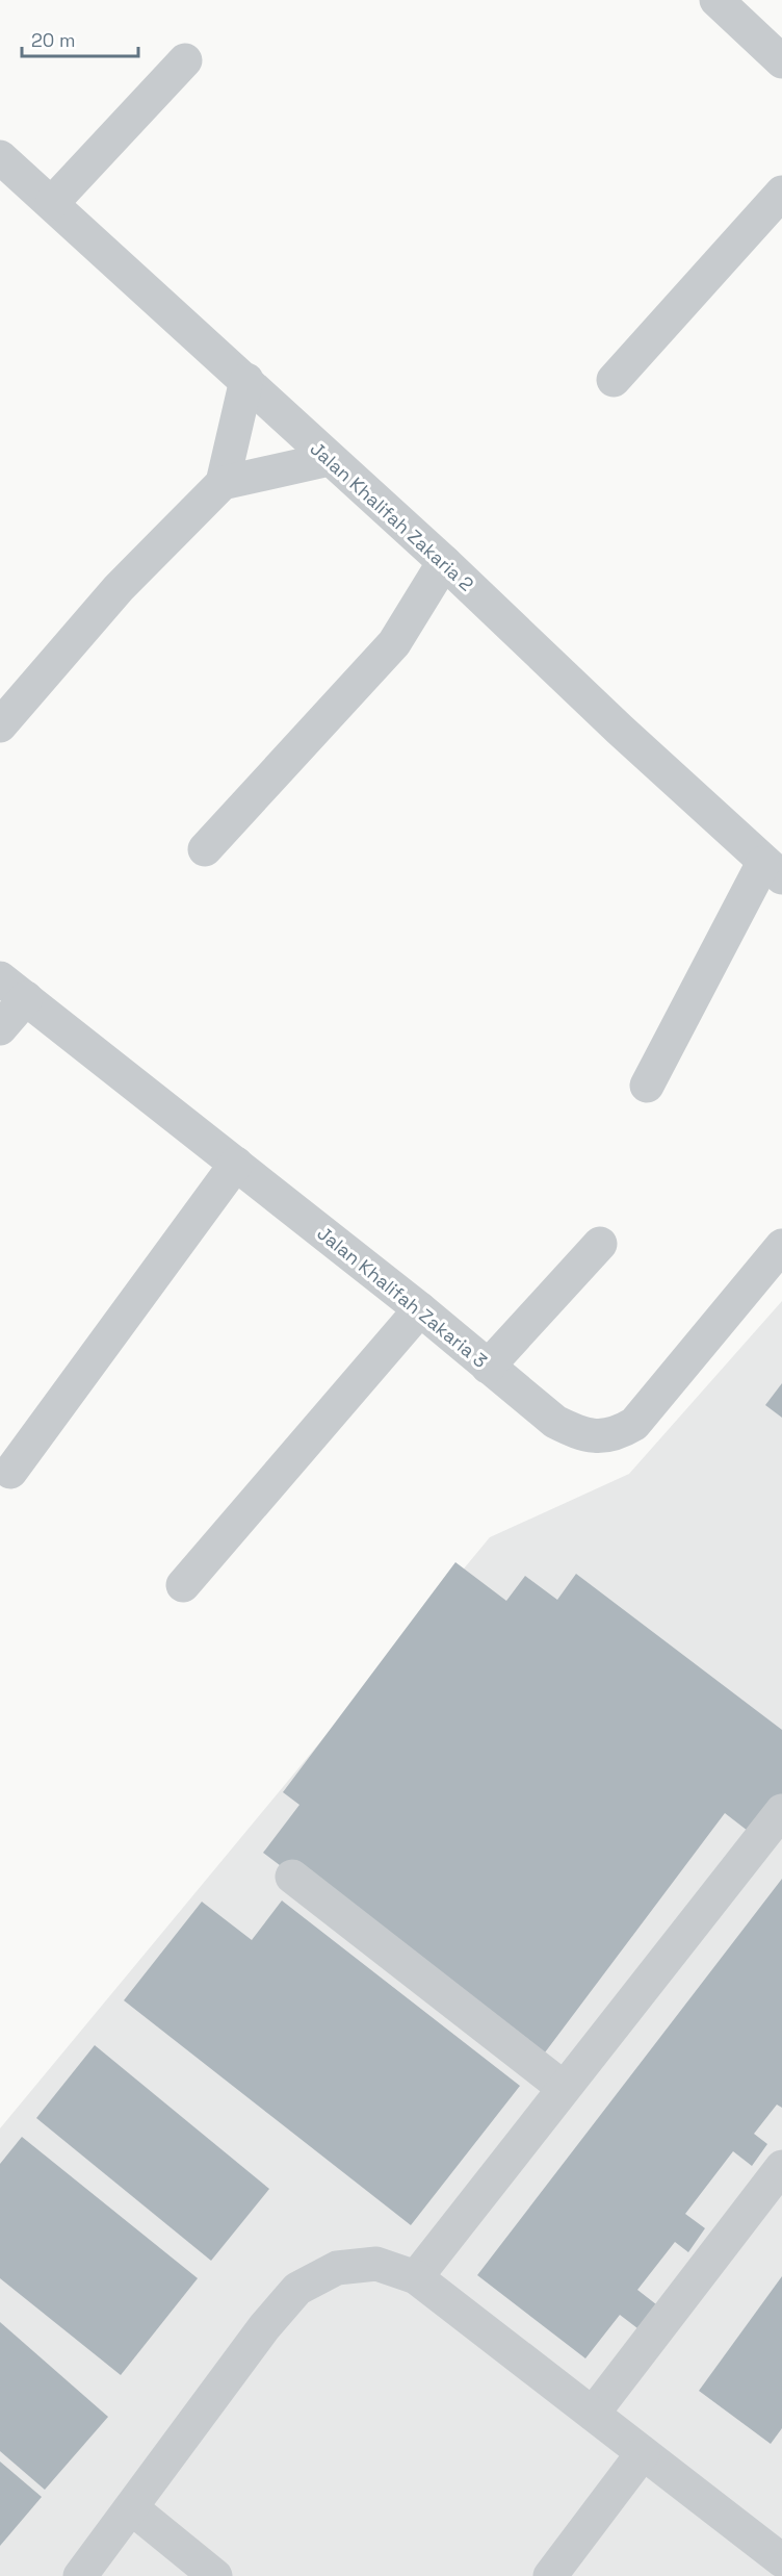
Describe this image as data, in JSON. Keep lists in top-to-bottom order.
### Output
{
  "streets": {
    "street": ["Jalan Khalifah Zakaria 2", "Jalan Khalifah Zakaria 3"]
  },
  "scale_bar": "20 m"
}
